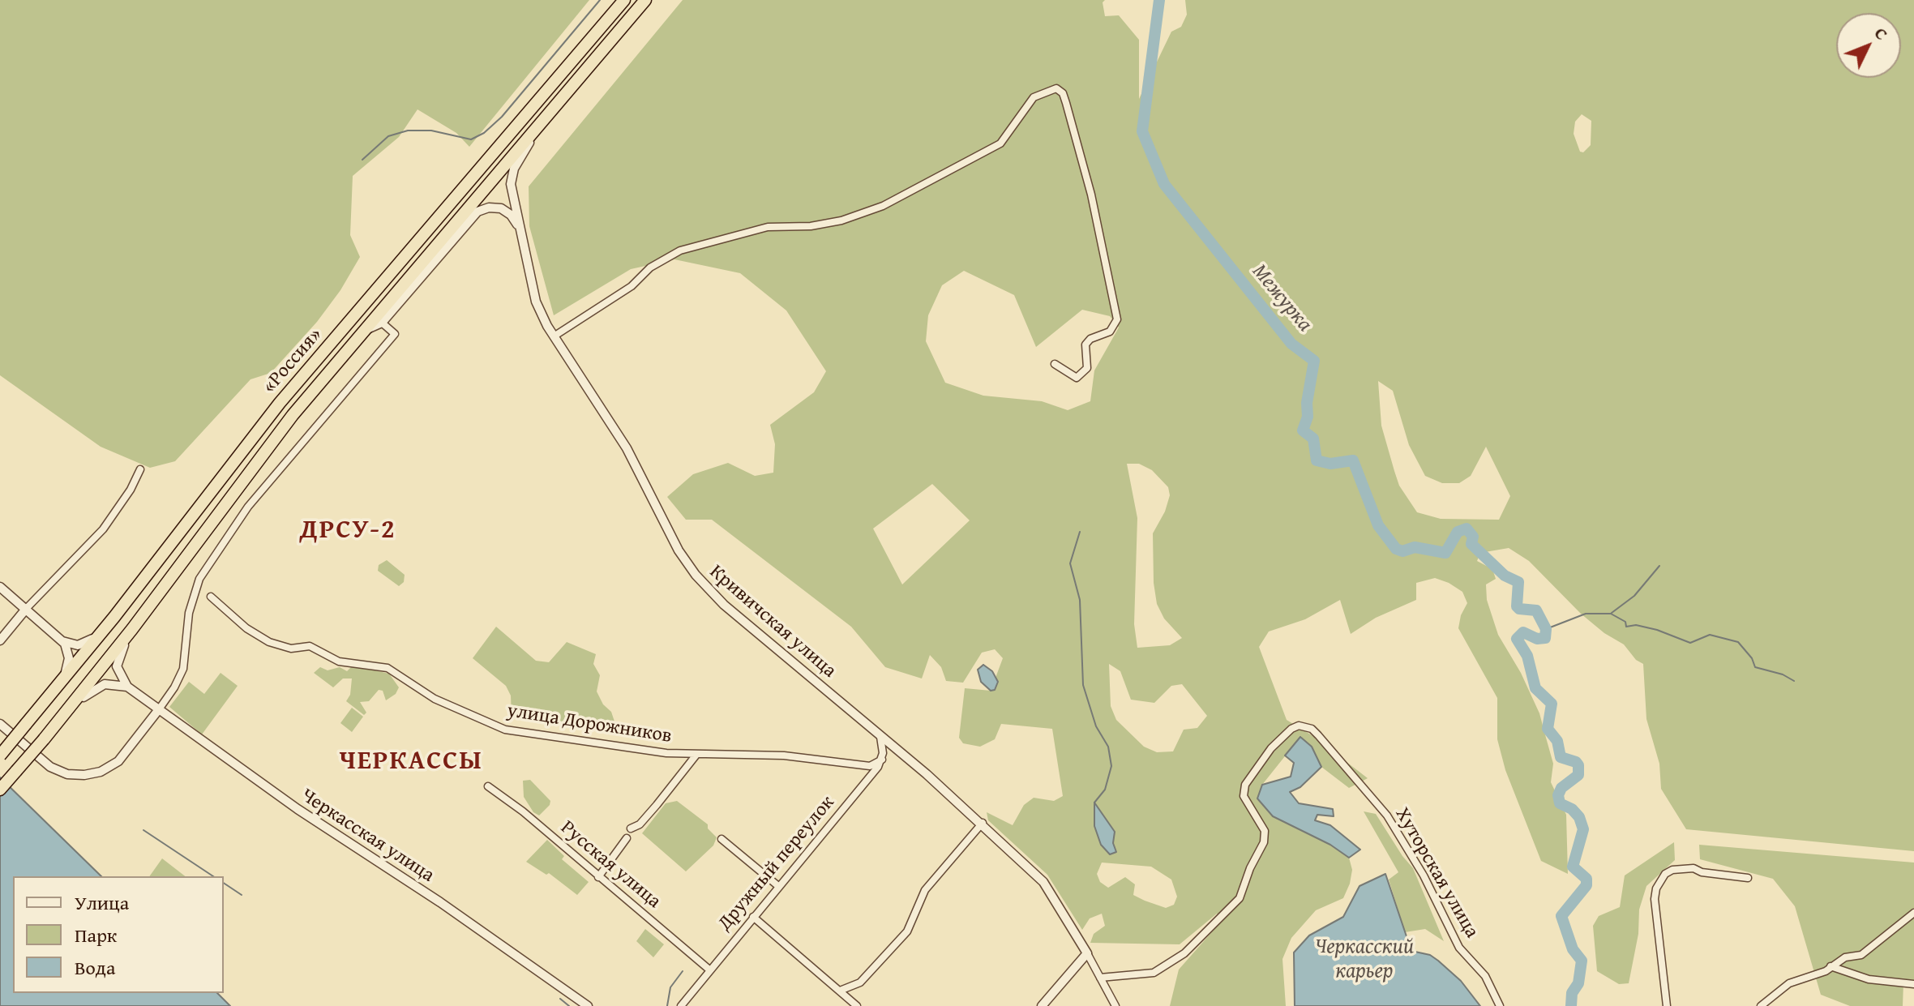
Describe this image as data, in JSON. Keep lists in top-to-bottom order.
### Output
{
  "streets": {
    "highway": ["«Россия»"],
    "street": [
      "Кривичская улица",
      "улица Дорожников",
      "Черкасская улица",
      "Дружный переулок",
      "Русская улица",
      "Хуторская улица"
    ]
  },
  "crossings": [
    ["«Россия»", "Кривичская улица"],
    ["«Россия»", "Черкасская улица"],
    ["Кривичская улица", "Хуторская улица"],
    ["улица Дорожников", "Дружный переулок"],
    ["Дружный переулок", "Русская улица"]
  ],
  "districts": ["ДРСУ-2", "ЧЕРКАССЫ"],
  "water": ["Межурка", "Черкасский карьер"],
  "legend": ["Улица", "Парк", "Вода"],
  "north": "top right"
}
